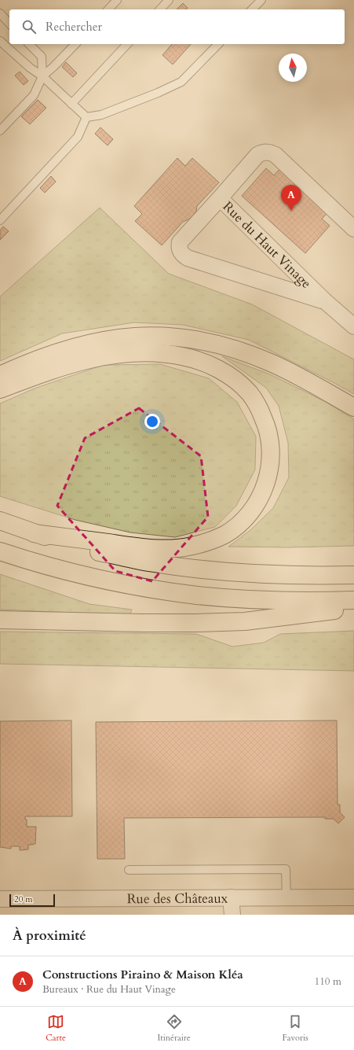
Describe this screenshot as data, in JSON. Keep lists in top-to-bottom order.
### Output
{
  "streets": {
    "street": ["Rue du Haut Vinage", "Rue des Châteaux"]
  },
  "scale_bar": "20 m",
  "north": "top",
  "page": {
    "search": "Rechercher",
    "pins": "A",
    "scale": "20 m",
    "heading": "À proximité",
    "list": [
      {
        "mark": "A",
        "name": "Constructions Piraino & Maison Kléa",
        "note": "Bureaux · Rue du Haut Vinage",
        "value": "110 m"
      }
    ],
    "nav": ["Carte", "Itinéraire", "Favoris"]
  }
}
